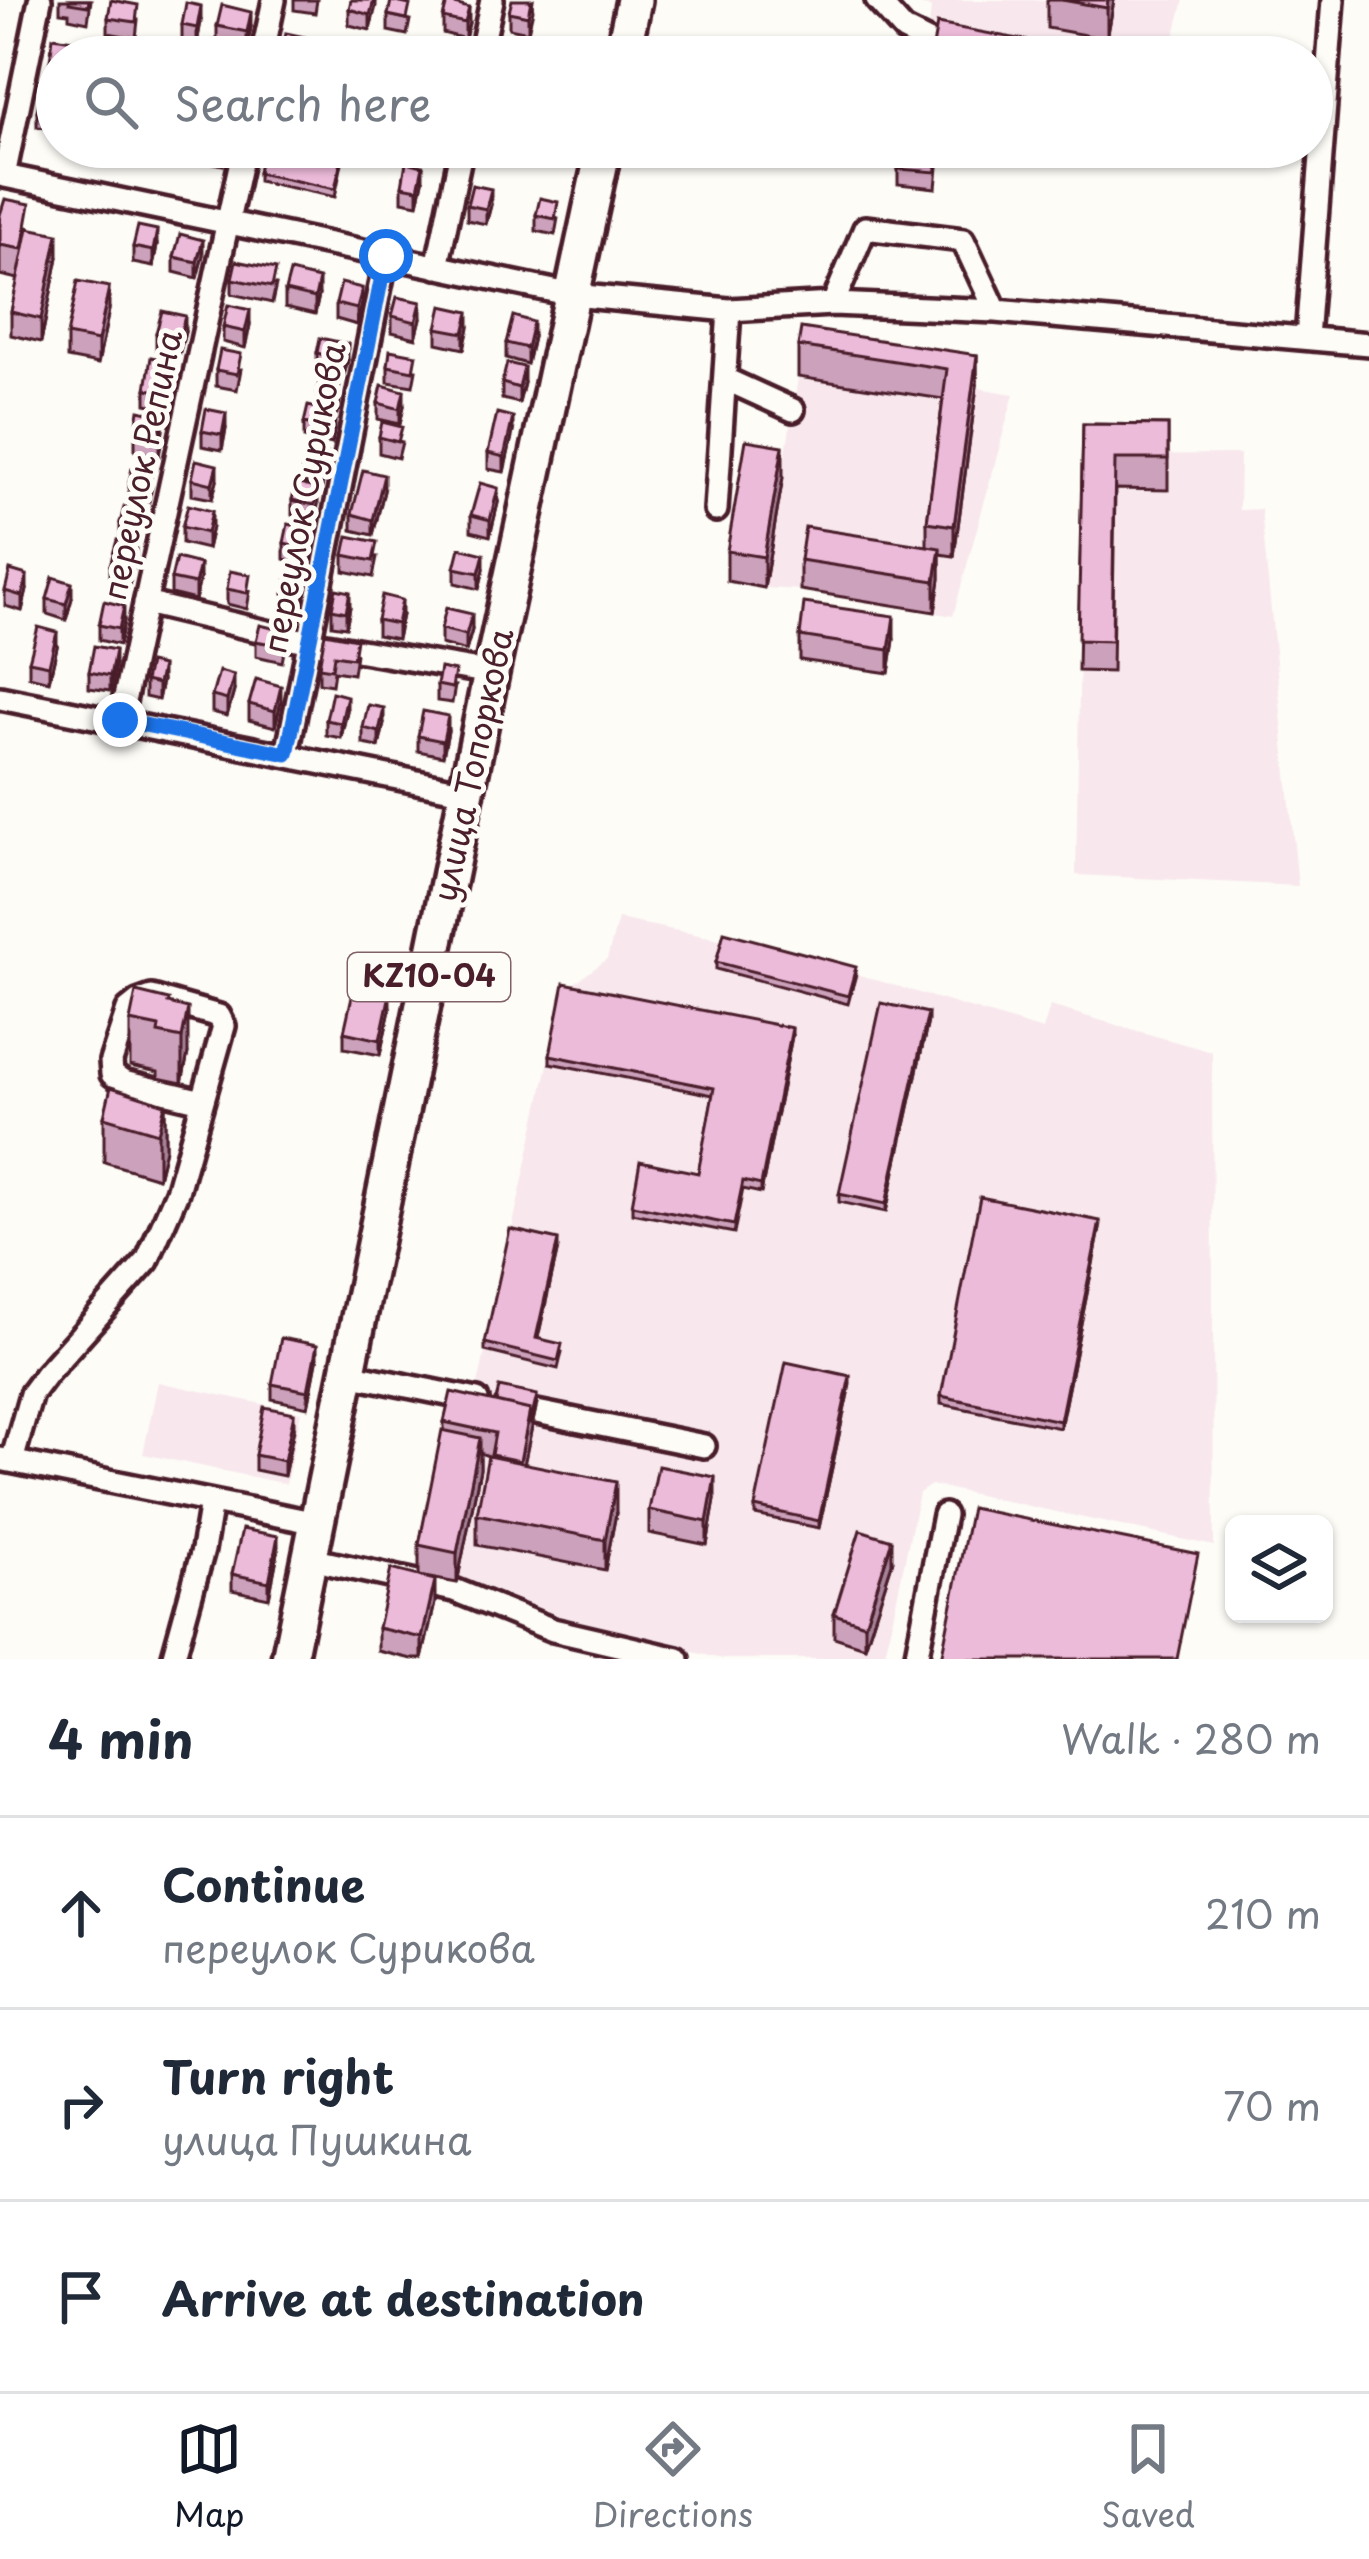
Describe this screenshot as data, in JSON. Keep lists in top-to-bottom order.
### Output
{
  "streets": {
    "highway": ["улица Топоркова", "KZ10-04"],
    "street": ["переулок Репина", "переулок Сурикова"]
  },
  "crossings": [
    ["улица Топоркова", "KZ10-04"]
  ],
  "page": {
    "search": "Search here",
    "heading": ["4 min", "Walk · 280 m"],
    "list": [
      ["Continue", "переулок Сурикова", "210 m"],
      ["Turn right", "улица Пушкина", "70 m"],
      "Arrive at destination"
    ],
    "nav": ["Map", "Directions", "Saved"]
  }
}
